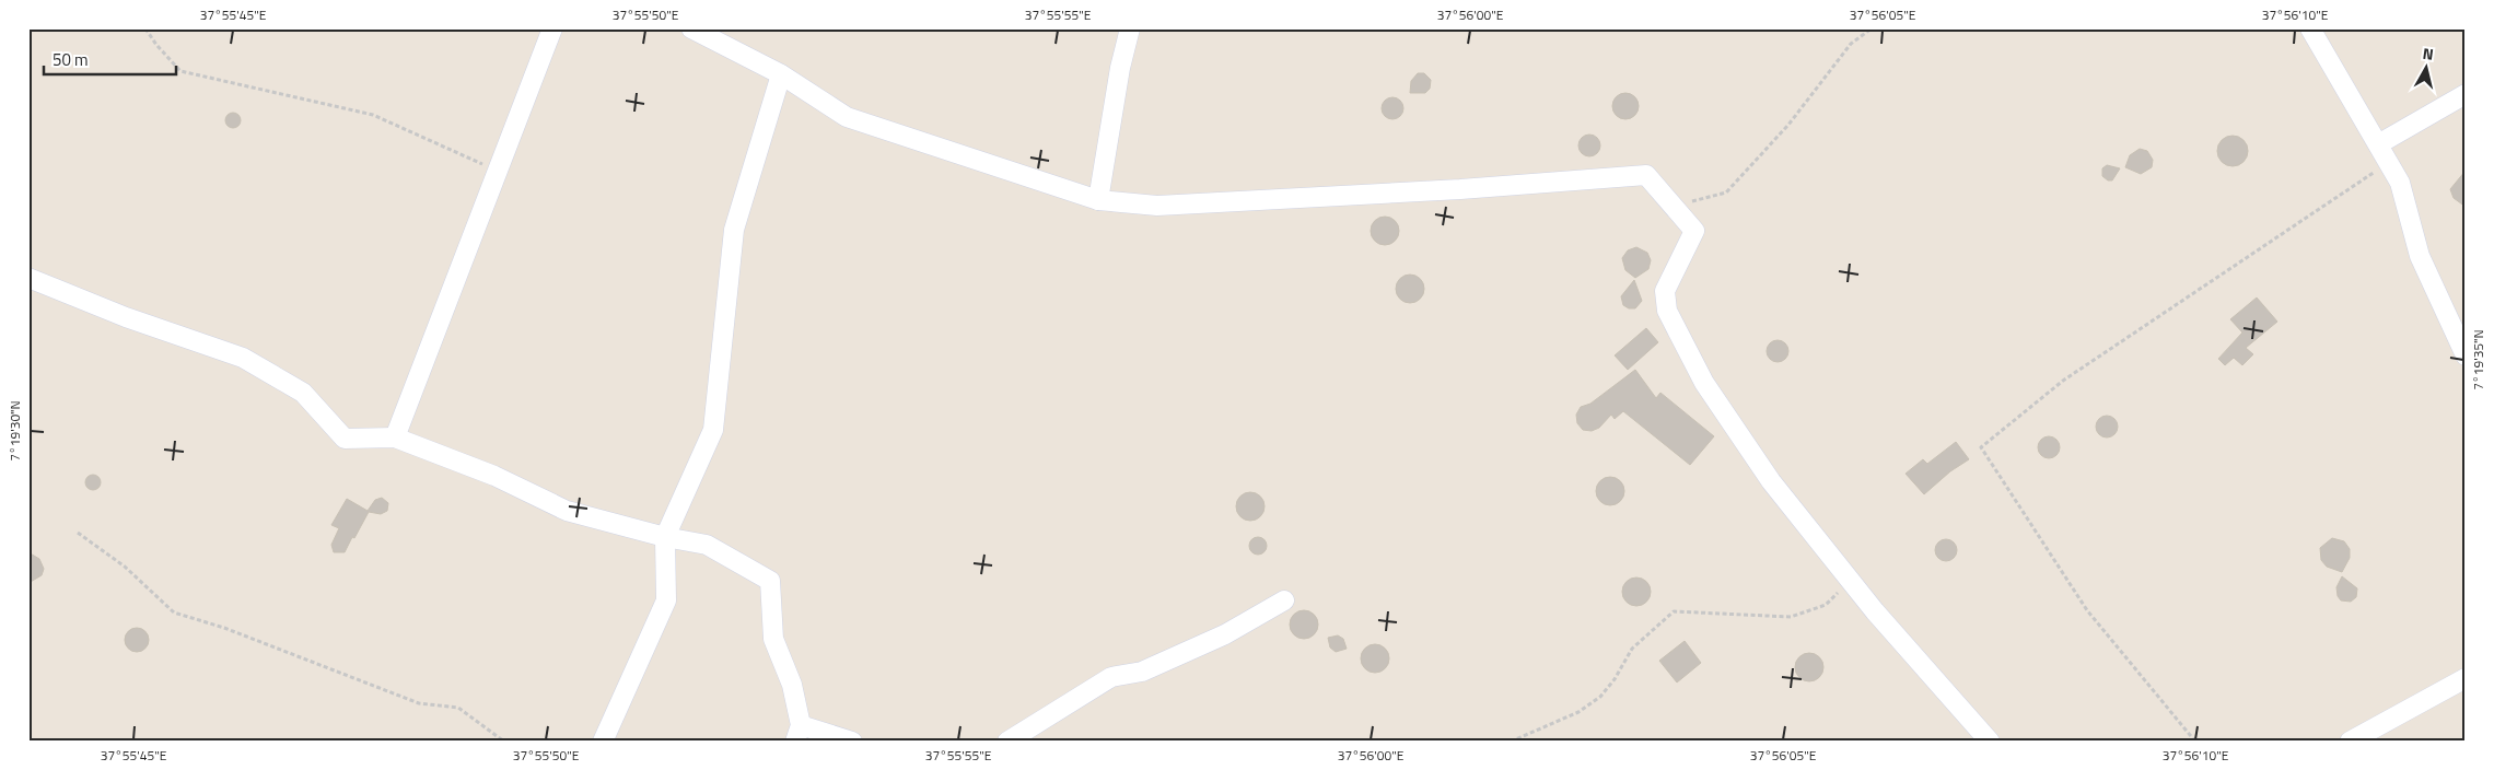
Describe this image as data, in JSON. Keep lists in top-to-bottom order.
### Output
{
  "scale_bar": "50 m",
  "north": "top",
  "coordinates": [
    "37°55'45\"E",
    "37°55'50\"E",
    "37°55'55\"E",
    "37°56'00\"E",
    "37°56'05\"E",
    "37°56'10\"E",
    "7°19'35\"N",
    "7°19'30\"N"
  ]
}
